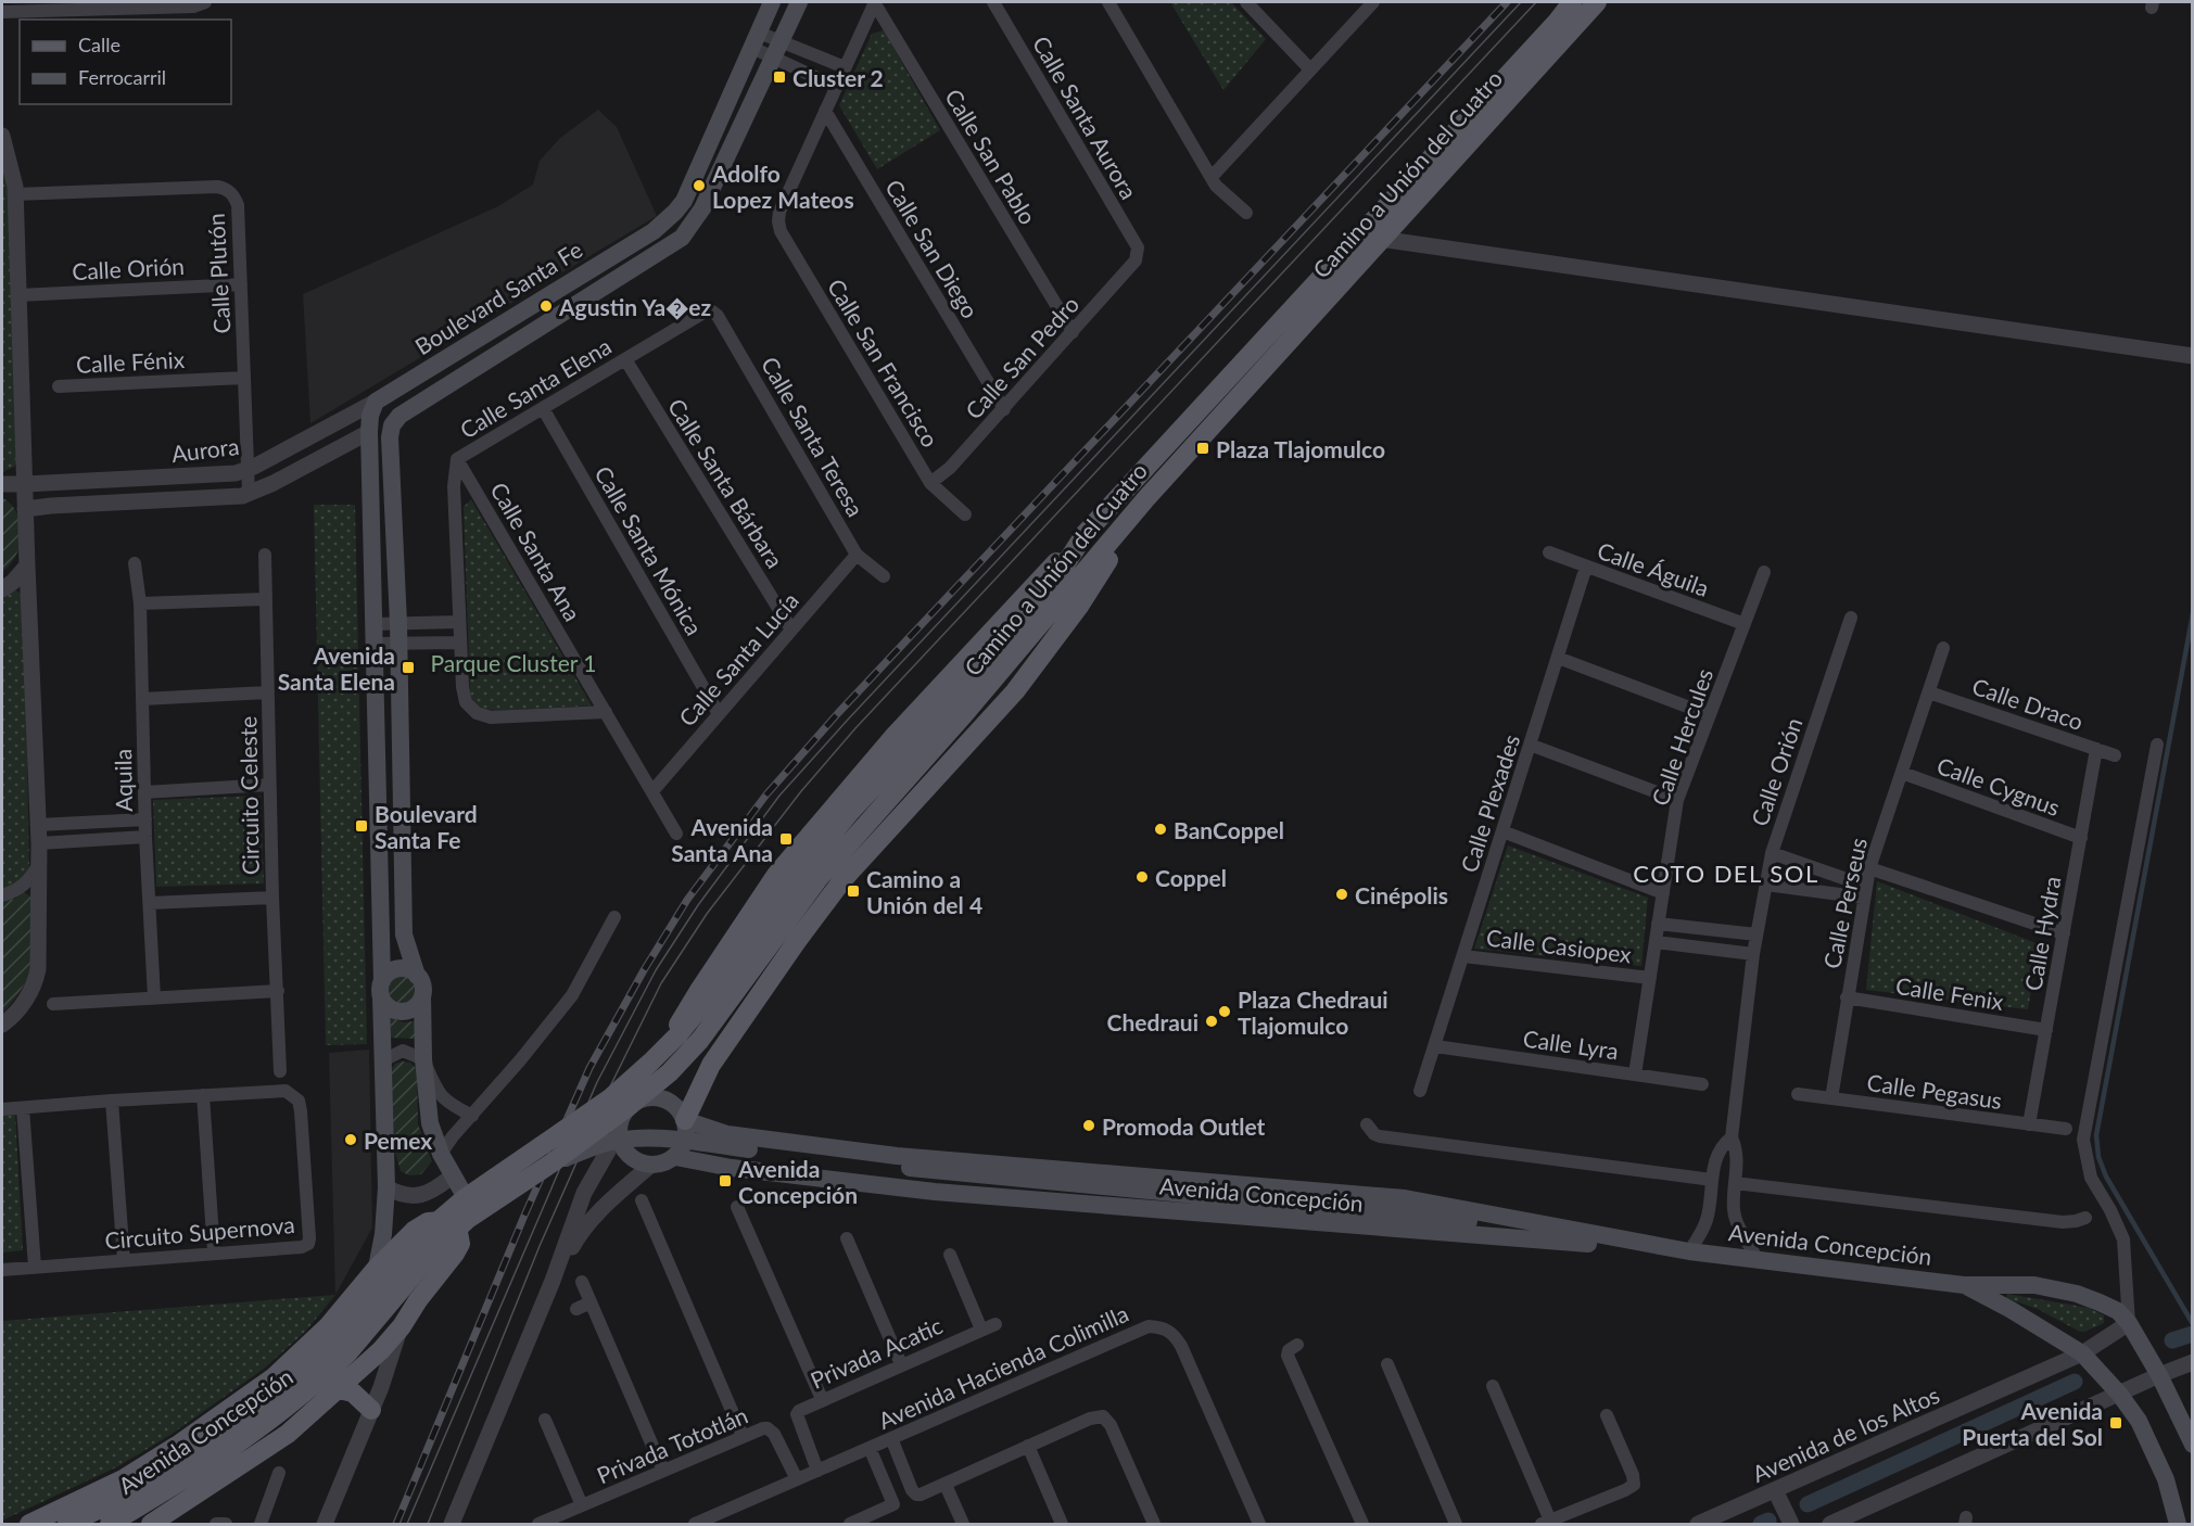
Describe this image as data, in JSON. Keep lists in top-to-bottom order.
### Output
{
  "streets": {
    "main road": ["Camino a Unión del Cuatro", "Boulevard Santa Fe", "Avenida Concepción"],
    "street": [
      "Calle Santa Aurora",
      "Calle San Pablo",
      "Calle San Diego",
      "Calle Orión",
      "Calle Plutón",
      "Calle San Pedro",
      "Calle Fénix",
      "Calle San Francisco",
      "Calle Santa Elena",
      "Calle Santa Teresa",
      "Aurora",
      "Calle Santa Bárbara",
      "Calle Santa Mónica",
      "Calle Santa Ana",
      "Calle Águila",
      "Calle Santa Lucía",
      "Calle Draco",
      "Calle Hercules",
      "Aquila",
      "Calle Cygnus",
      "Circuito Celeste",
      "Calle Plexades",
      "Calle Perseus",
      "Calle Hydra",
      "Calle Casiopex",
      "Calle Fenix",
      "Calle Lyra",
      "Calle Pegasus",
      "Circuito Supernova",
      "Privada Acatic",
      "Avenida Hacienda Colimilla",
      "Avenida de los Altos",
      "Privada Tototlán"
    ]
  },
  "crossings": [
    ["Calle Santa Aurora", "Calle San Pedro"],
    ["Calle San Pablo", "Calle San Pedro"],
    ["Camino a Unión del Cuatro", "Avenida Concepción"],
    ["Calle San Diego", "Calle San Pedro"],
    ["Calle San Diego", "Calle San Francisco"],
    ["Calle Orión", "Calle Plutón"],
    ["Calle Orión", "Avenida Concepción"],
    ["Calle Plutón", "Calle Fénix"],
    ["Calle Plutón", "Aurora"],
    ["Boulevard Santa Fe", "Aurora"],
    ["Calle San Pedro", "Calle San Francisco"],
    ["Calle Santa Elena", "Calle Santa Teresa"],
    ["Calle Santa Elena", "Calle Santa Bárbara"],
    ["Calle Santa Elena", "Calle Santa Mónica"],
    ["Calle Santa Elena", "Calle Santa Ana"],
    ["Calle Santa Teresa", "Calle Santa Lucía"],
    ["Calle Santa Bárbara", "Calle Santa Lucía"],
    ["Calle Santa Mónica", "Calle Santa Lucía"],
    ["Calle Santa Ana", "Calle Santa Lucía"],
    ["Calle Águila", "Calle Hercules"],
    ["Calle Águila", "Calle Plexades"],
    ["Calle Draco", "Calle Perseus"],
    ["Calle Draco", "Calle Hydra"],
    ["Calle Hercules", "Calle Casiopex"],
    ["Calle Hercules", "Calle Lyra"],
    ["Calle Cygnus", "Calle Perseus"],
    ["Calle Cygnus", "Calle Hydra"],
    ["Calle Plexades", "Calle Casiopex"],
    ["Calle Plexades", "Calle Lyra"],
    ["Calle Perseus", "Calle Fenix"],
    ["Calle Perseus", "Calle Pegasus"],
    ["Calle Hydra", "Calle Fenix"],
    ["Calle Hydra", "Calle Pegasus"],
    ["Avenida Concepción", "Avenida de los Altos"],
    ["Privada Acatic", "Avenida Hacienda Colimilla"],
    ["Avenida Hacienda Colimilla", "Privada Tototlán"]
  ],
  "districts": ["COTO DEL SOL"],
  "parks": ["Parque Cluster 1"],
  "places": {
    "transit": [
      "Cluster 2",
      "Plaza Tlajomulco",
      "Avenida Santa Elena",
      "Boulevard Santa Fe",
      "Avenida Santa Ana",
      "Camino a Unión del 4",
      "Avenida Concepción",
      "Avenida Puerta del Sol"
    ],
    "other": [
      "Adolfo Lopez Mateos",
      "Agustin Ya�ez",
      "BanCoppel",
      "Coppel",
      "Cinépolis",
      "Plaza Chedraui Tlajomulco",
      "Chedraui",
      "Promoda Outlet",
      "Pemex"
    ]
  },
  "legend": ["Calle", "Ferrocarril"]
}
